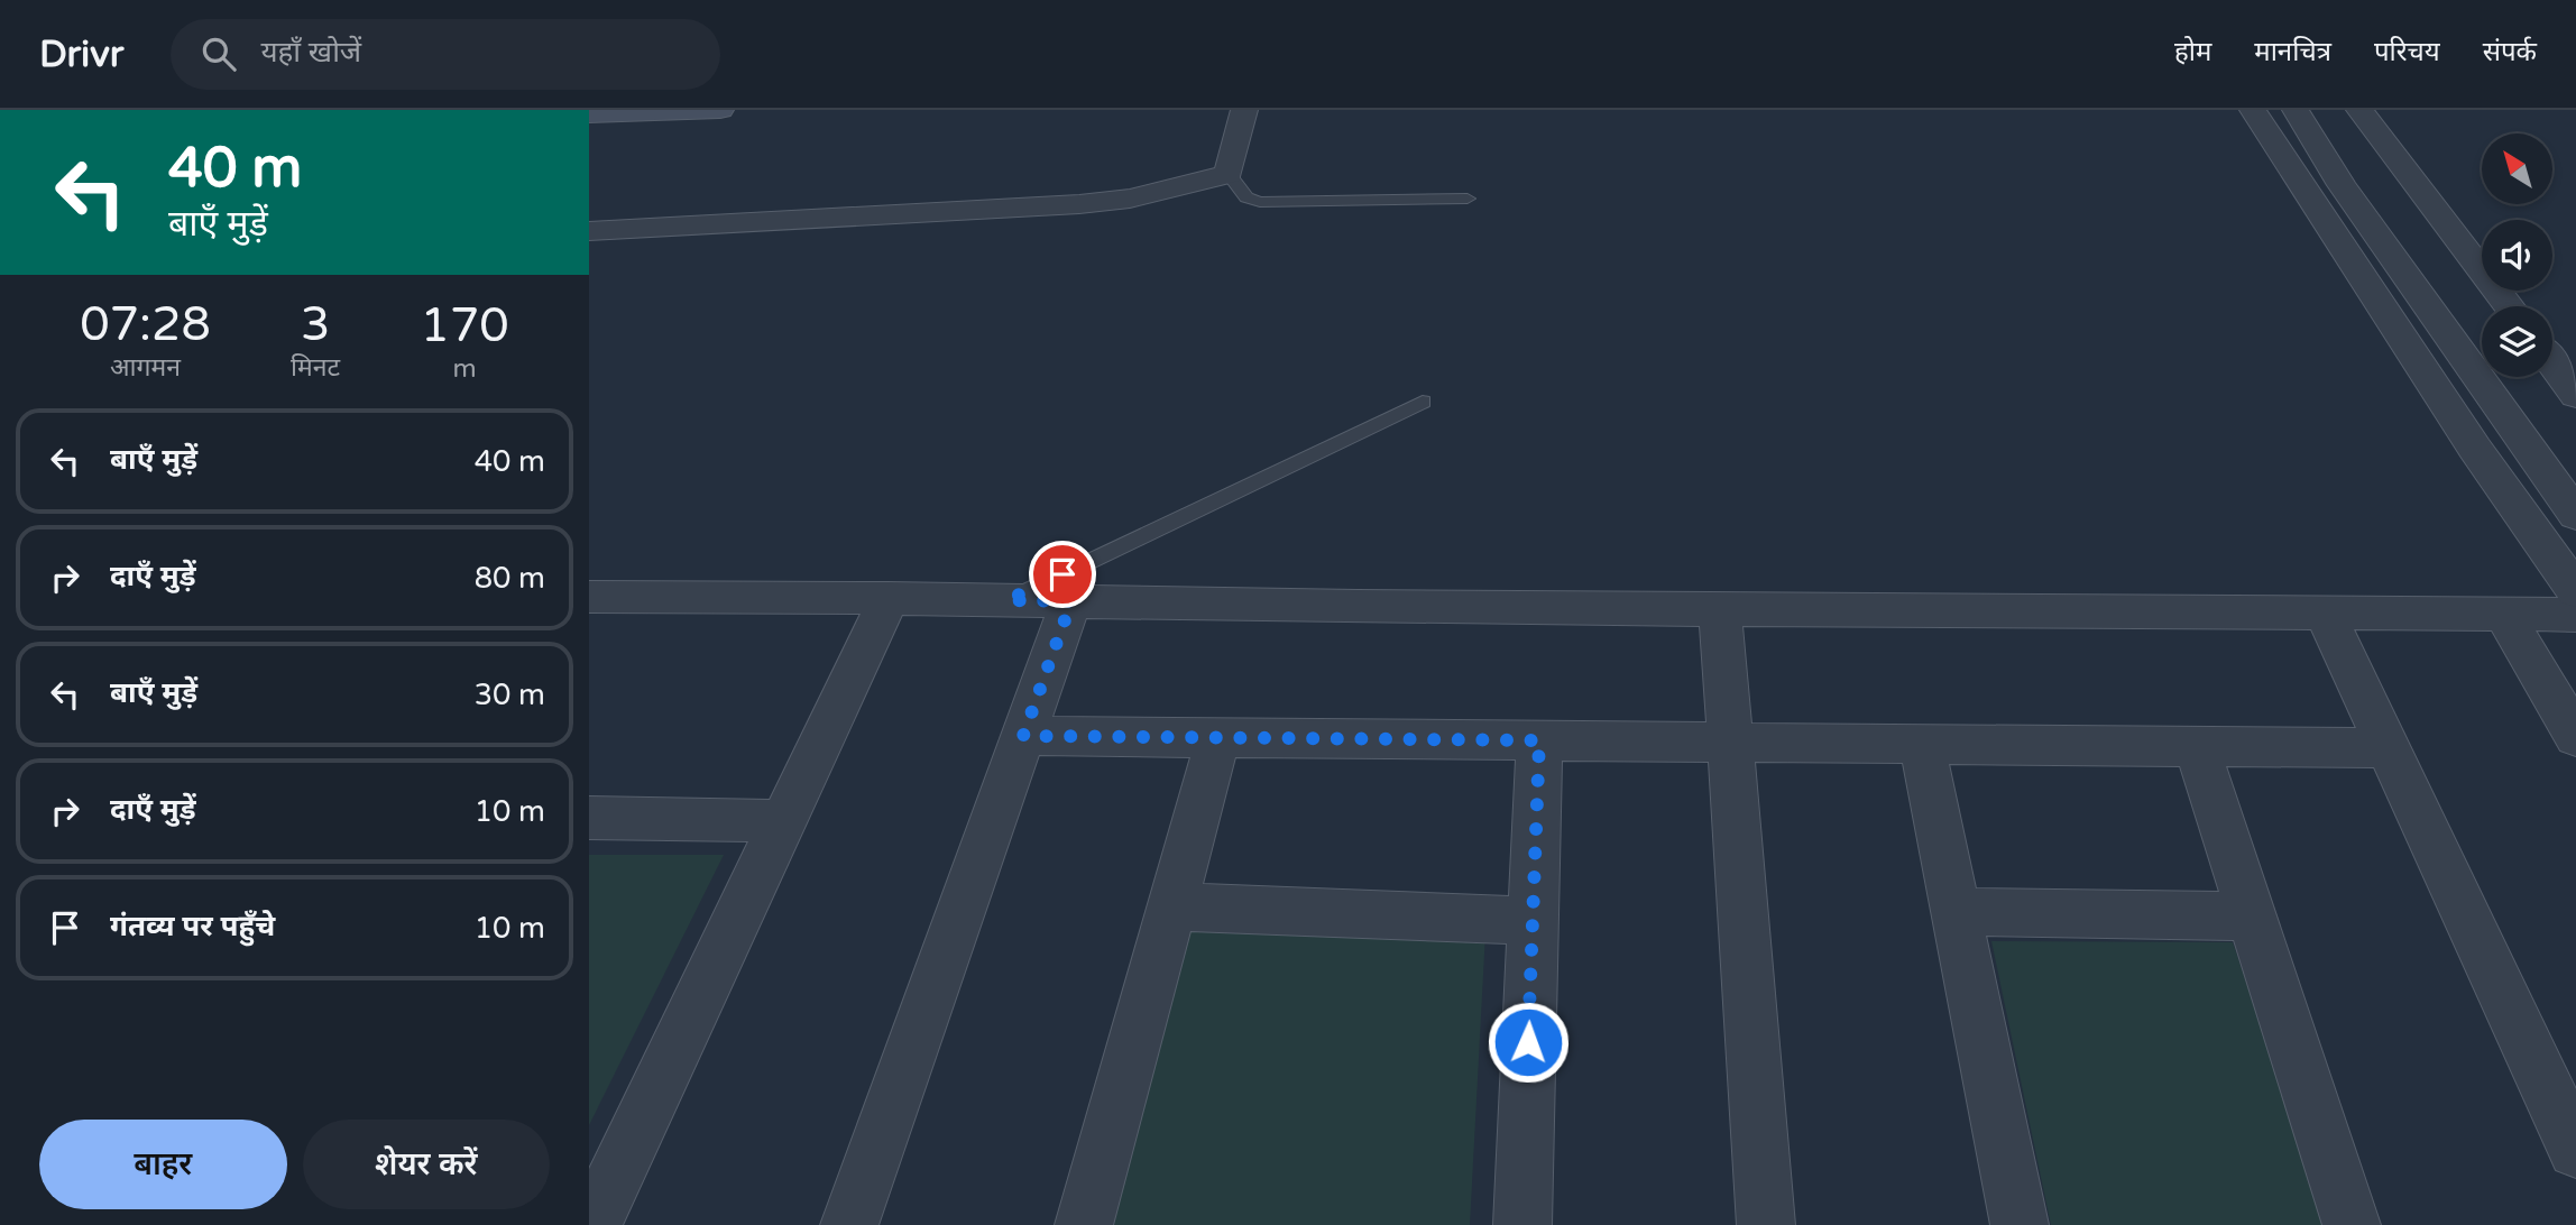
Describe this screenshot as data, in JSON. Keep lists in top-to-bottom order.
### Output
{
  "north": "top left",
  "page": {
    "header": "Drivr",
    "search": "यहाँ खोजें",
    "nav": [
      "होम",
      "मानचित्र",
      "परिचय",
      "संपर्क"
    ],
    "turn": ["40 m", "बाएँ मुड़ें"],
    "eta": [
      "07:28",
      "आगमन",
      "3",
      "मिनट",
      "170",
      "m"
    ],
    "list": [
      {
        "name": "बाएँ मुड़ें",
        "value": "40 m"
      },
      {
        "name": "दाएँ मुड़ें",
        "value": "80 m"
      },
      {
        "name": "बाएँ मुड़ें",
        "value": "30 m"
      },
      {
        "name": "दाएँ मुड़ें",
        "value": "10 m"
      },
      {
        "name": "गंतव्य पर पहुँचे",
        "value": "10 m"
      }
    ],
    "buttons": ["बाहर", "शेयर करें"]
  }
}
